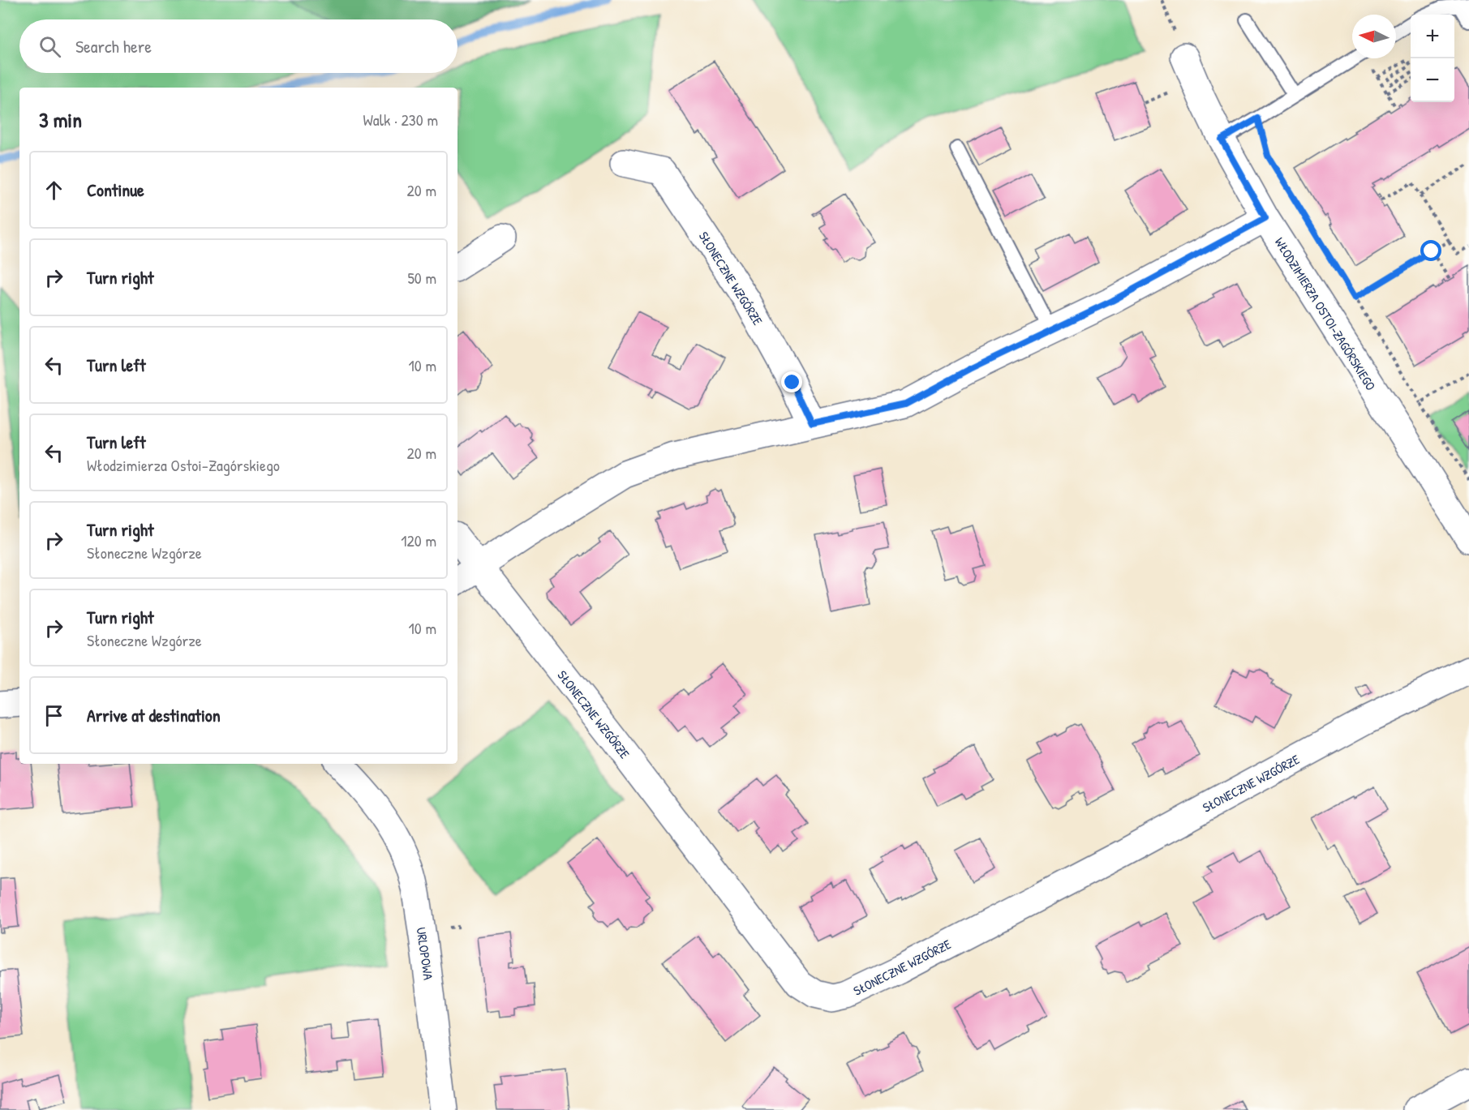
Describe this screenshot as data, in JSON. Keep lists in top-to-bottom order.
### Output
{
  "streets": {
    "street": ["SŁONECZNE WZGÓRZE", "WŁODZIMIERZA OSTOI-ZAGÓRSKIEGO", "URLOPOWA"]
  },
  "north": "left",
  "page": {
    "map_buttons": ["+", "−"],
    "search": "Search here",
    "heading": ["3 min", "Walk · 230 m"],
    "list": [
      ["Continue", "20 m"],
      ["Turn right", "50 m"],
      ["Turn left", "10 m"],
      ["Turn left", "Włodzimierza Ostoi-Zagórskiego", "20 m"],
      ["Turn right", "Słoneczne Wzgórze", "120 m"],
      ["Turn right", "Słoneczne Wzgórze", "10 m"],
      "Arrive at destination"
    ]
  }
}
